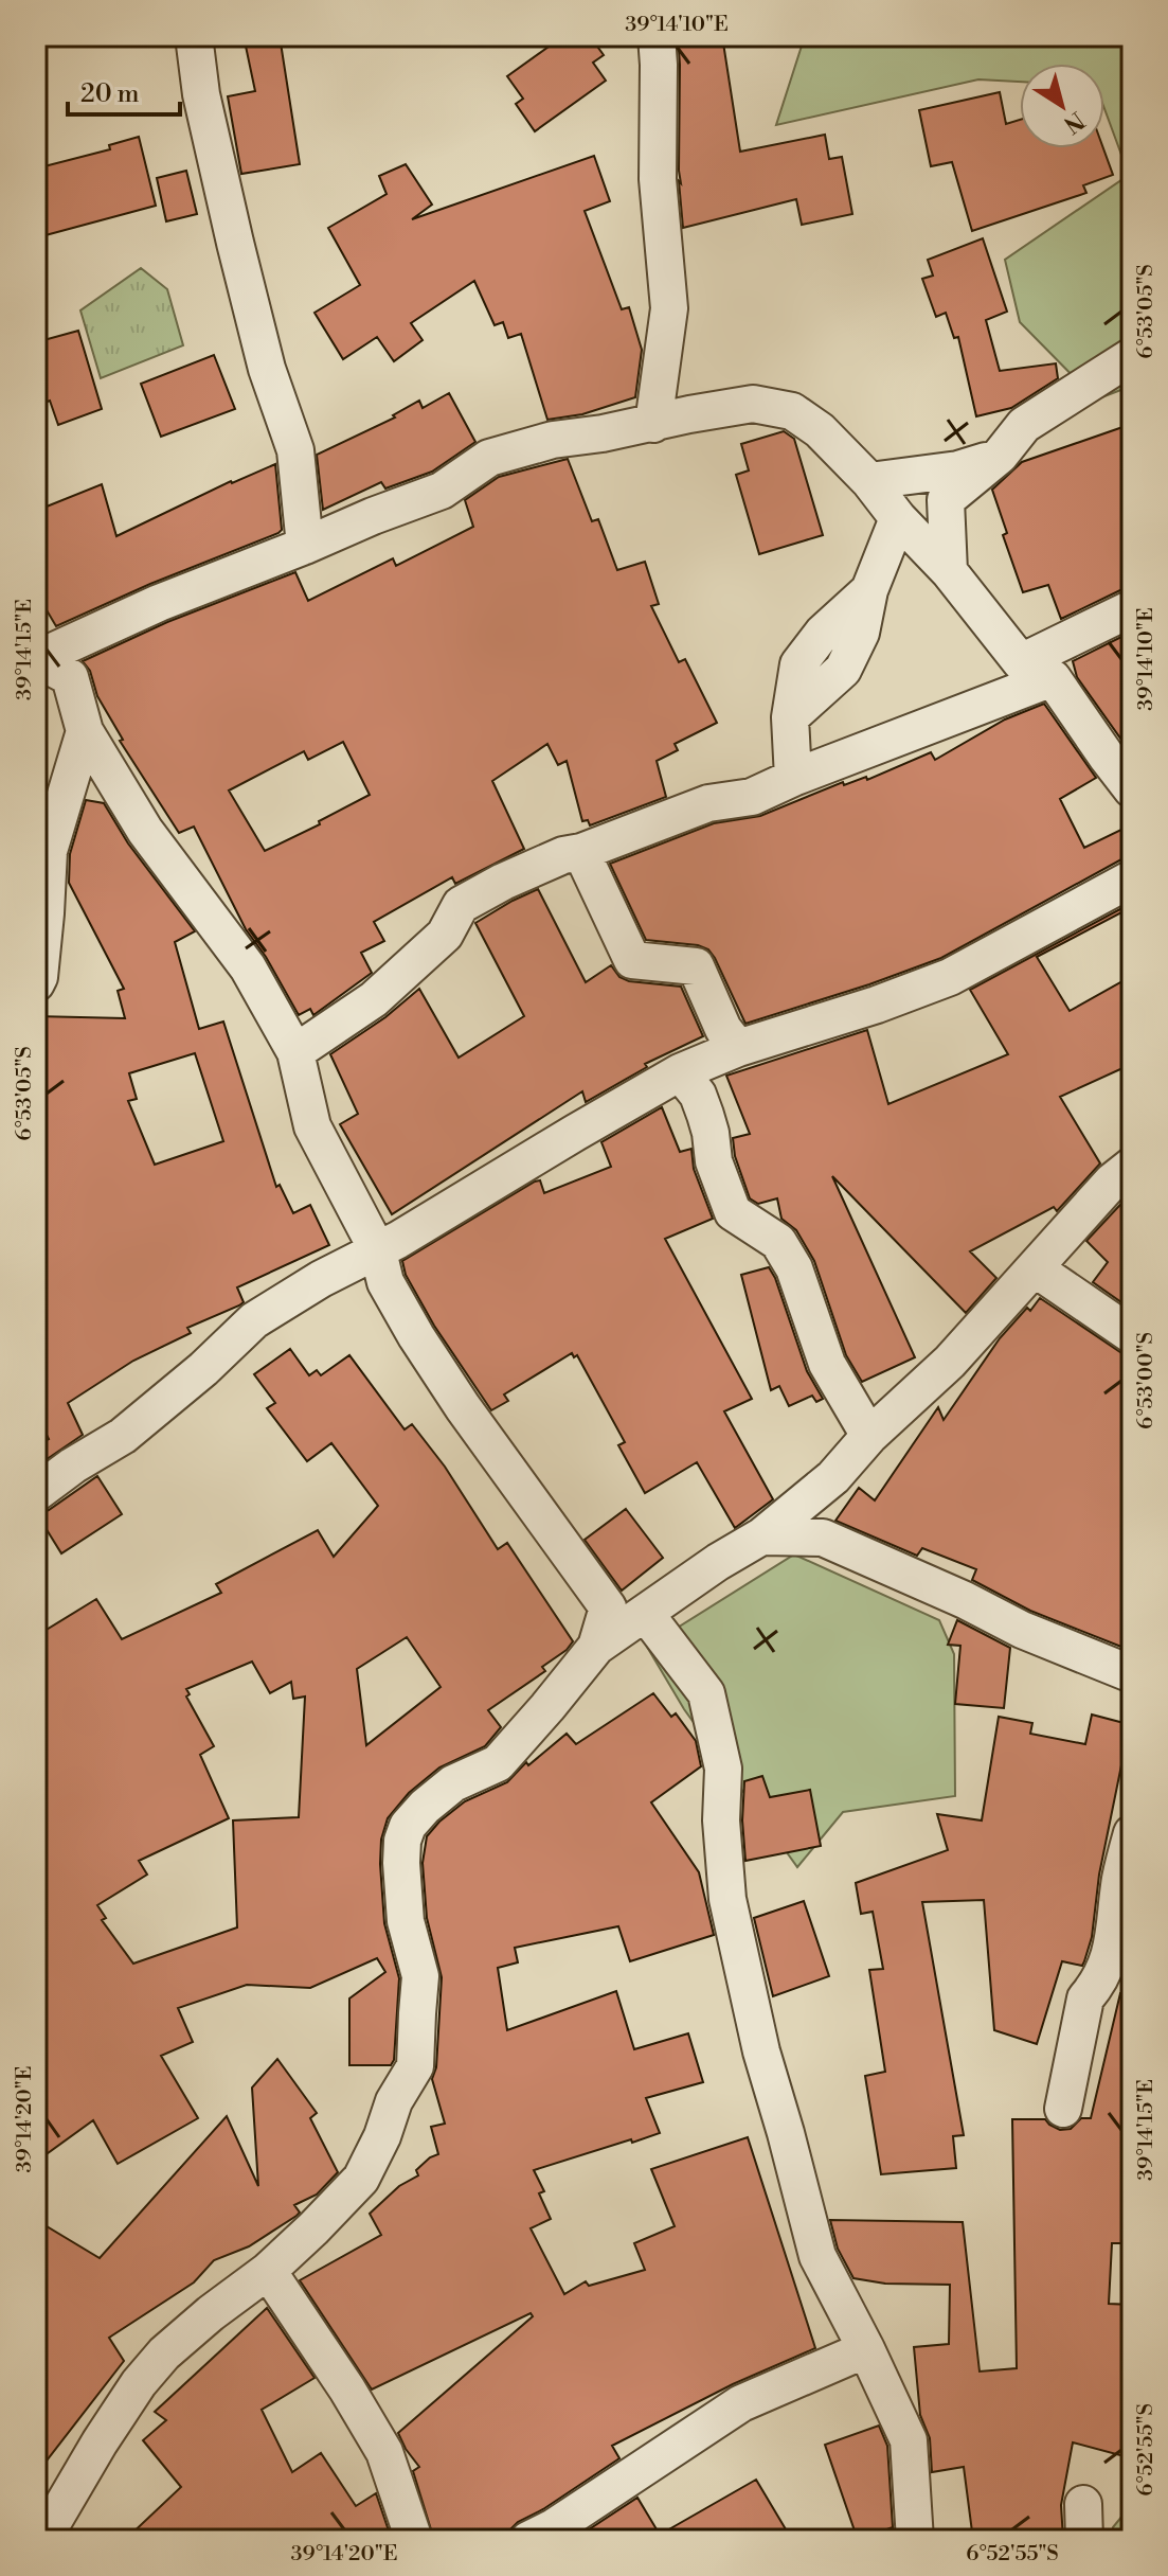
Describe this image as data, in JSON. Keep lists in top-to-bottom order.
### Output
{
  "scale_bar": "20 m",
  "north": "bottom right",
  "coordinates": [
    "39°14'10\"E",
    "6°53'05\"S",
    "39°14'15\"E",
    "6°53'00\"S",
    "39°14'20\"E",
    "6°52'55\"S"
  ]
}
